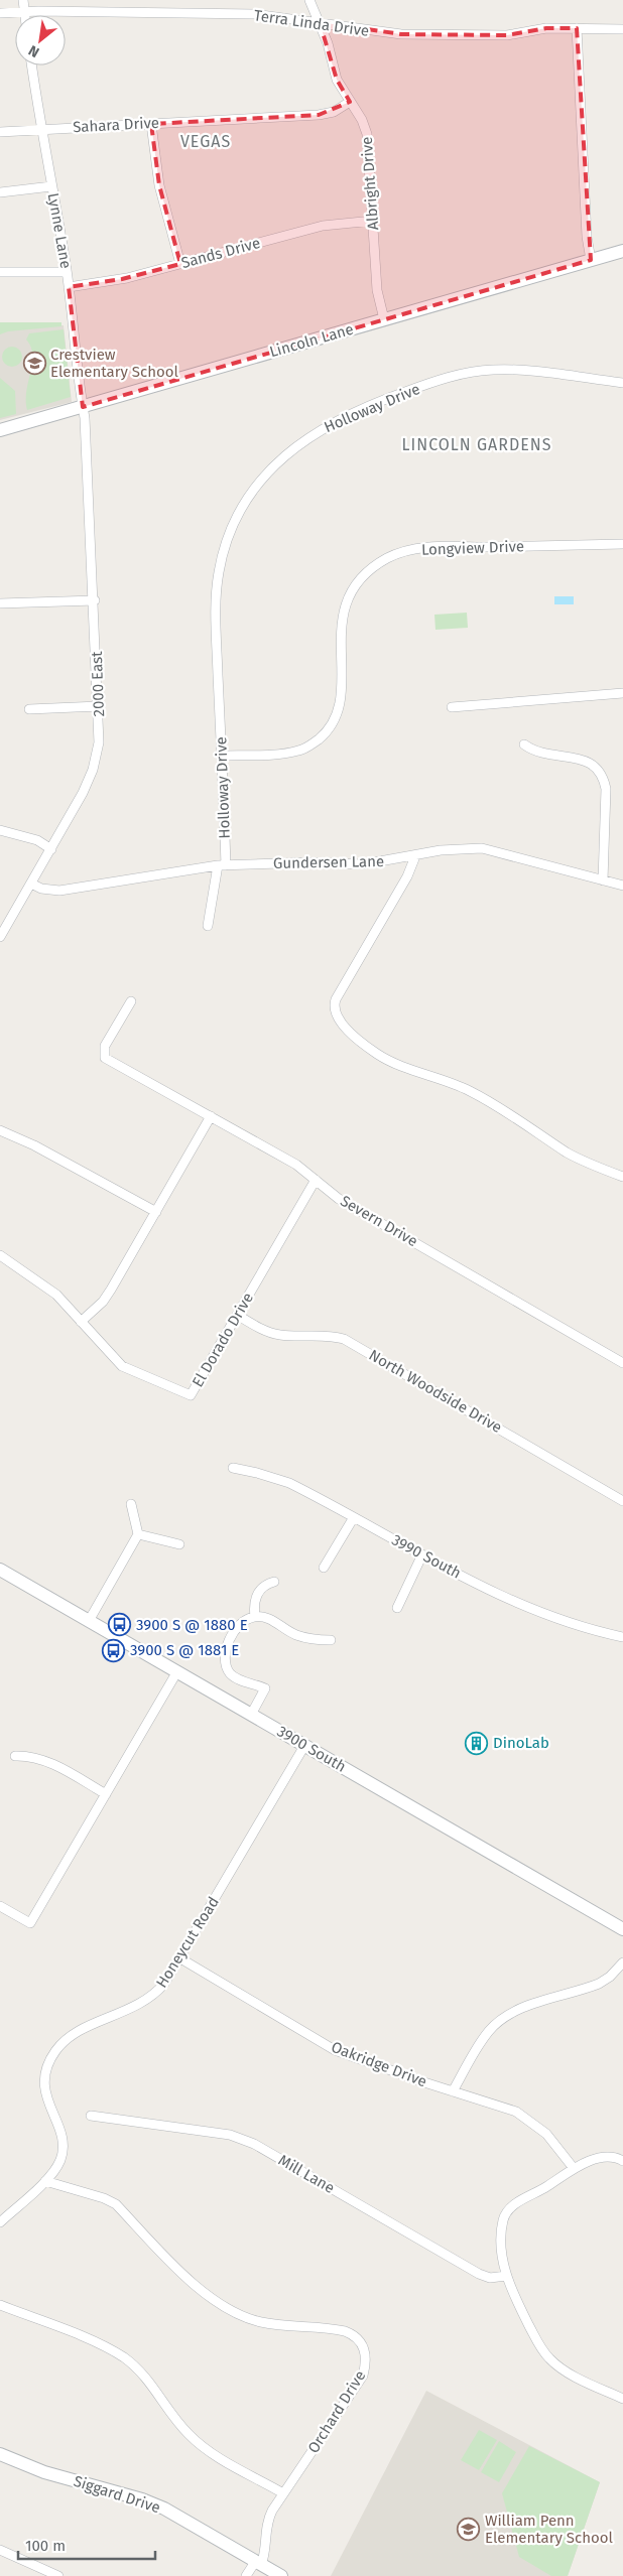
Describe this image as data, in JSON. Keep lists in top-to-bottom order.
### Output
{
  "streets": {
    "street": [
      "Terra Linda Drive",
      "Sahara Drive",
      "Albright Drive",
      "Lynne Lane",
      "Sands Drive",
      "Lincoln Lane",
      "Holloway Drive",
      "Longview Drive",
      "2000 East",
      "Gundersen Lane",
      "Severn Drive",
      "El Dorado Drive",
      "North Woodside Drive",
      "3990 South",
      "3900 South",
      "Honeycut Road",
      "Oakridge Drive",
      "Mill Lane",
      "Orchard Drive",
      "Siggard Drive"
    ]
  },
  "crossings": [
    ["Terra Linda Drive", "Albright Drive"],
    ["Sahara Drive", "Albright Drive"],
    ["Sahara Drive", "Lynne Lane"],
    ["Albright Drive", "Sands Drive"],
    ["Albright Drive", "Lincoln Lane"],
    ["Lynne Lane", "Sands Drive"],
    ["Lynne Lane", "Lincoln Lane"],
    ["Lynne Lane", "2000 East"],
    ["Lincoln Lane", "2000 East"],
    ["Holloway Drive", "Longview Drive"],
    ["Holloway Drive", "Gundersen Lane"],
    ["2000 East", "Gundersen Lane"],
    ["Severn Drive", "El Dorado Drive"],
    ["El Dorado Drive", "North Woodside Drive"],
    ["3900 South", "Honeycut Road"],
    ["Honeycut Road", "Oakridge Drive"],
    ["Honeycut Road", "Orchard Drive"],
    ["Orchard Drive", "Siggard Drive"]
  ],
  "districts": ["VEGAS", "LINCOLN GARDENS"],
  "places": {
    "school or university": ["Crestview Elementary School", "William Penn Elementary School"],
    "bus stop": ["3900 S @ 1880 E", "3900 S @ 1881 E"],
    "building": ["DinoLab"]
  },
  "scale_bar": "100 m",
  "north": "bottom left"
}
